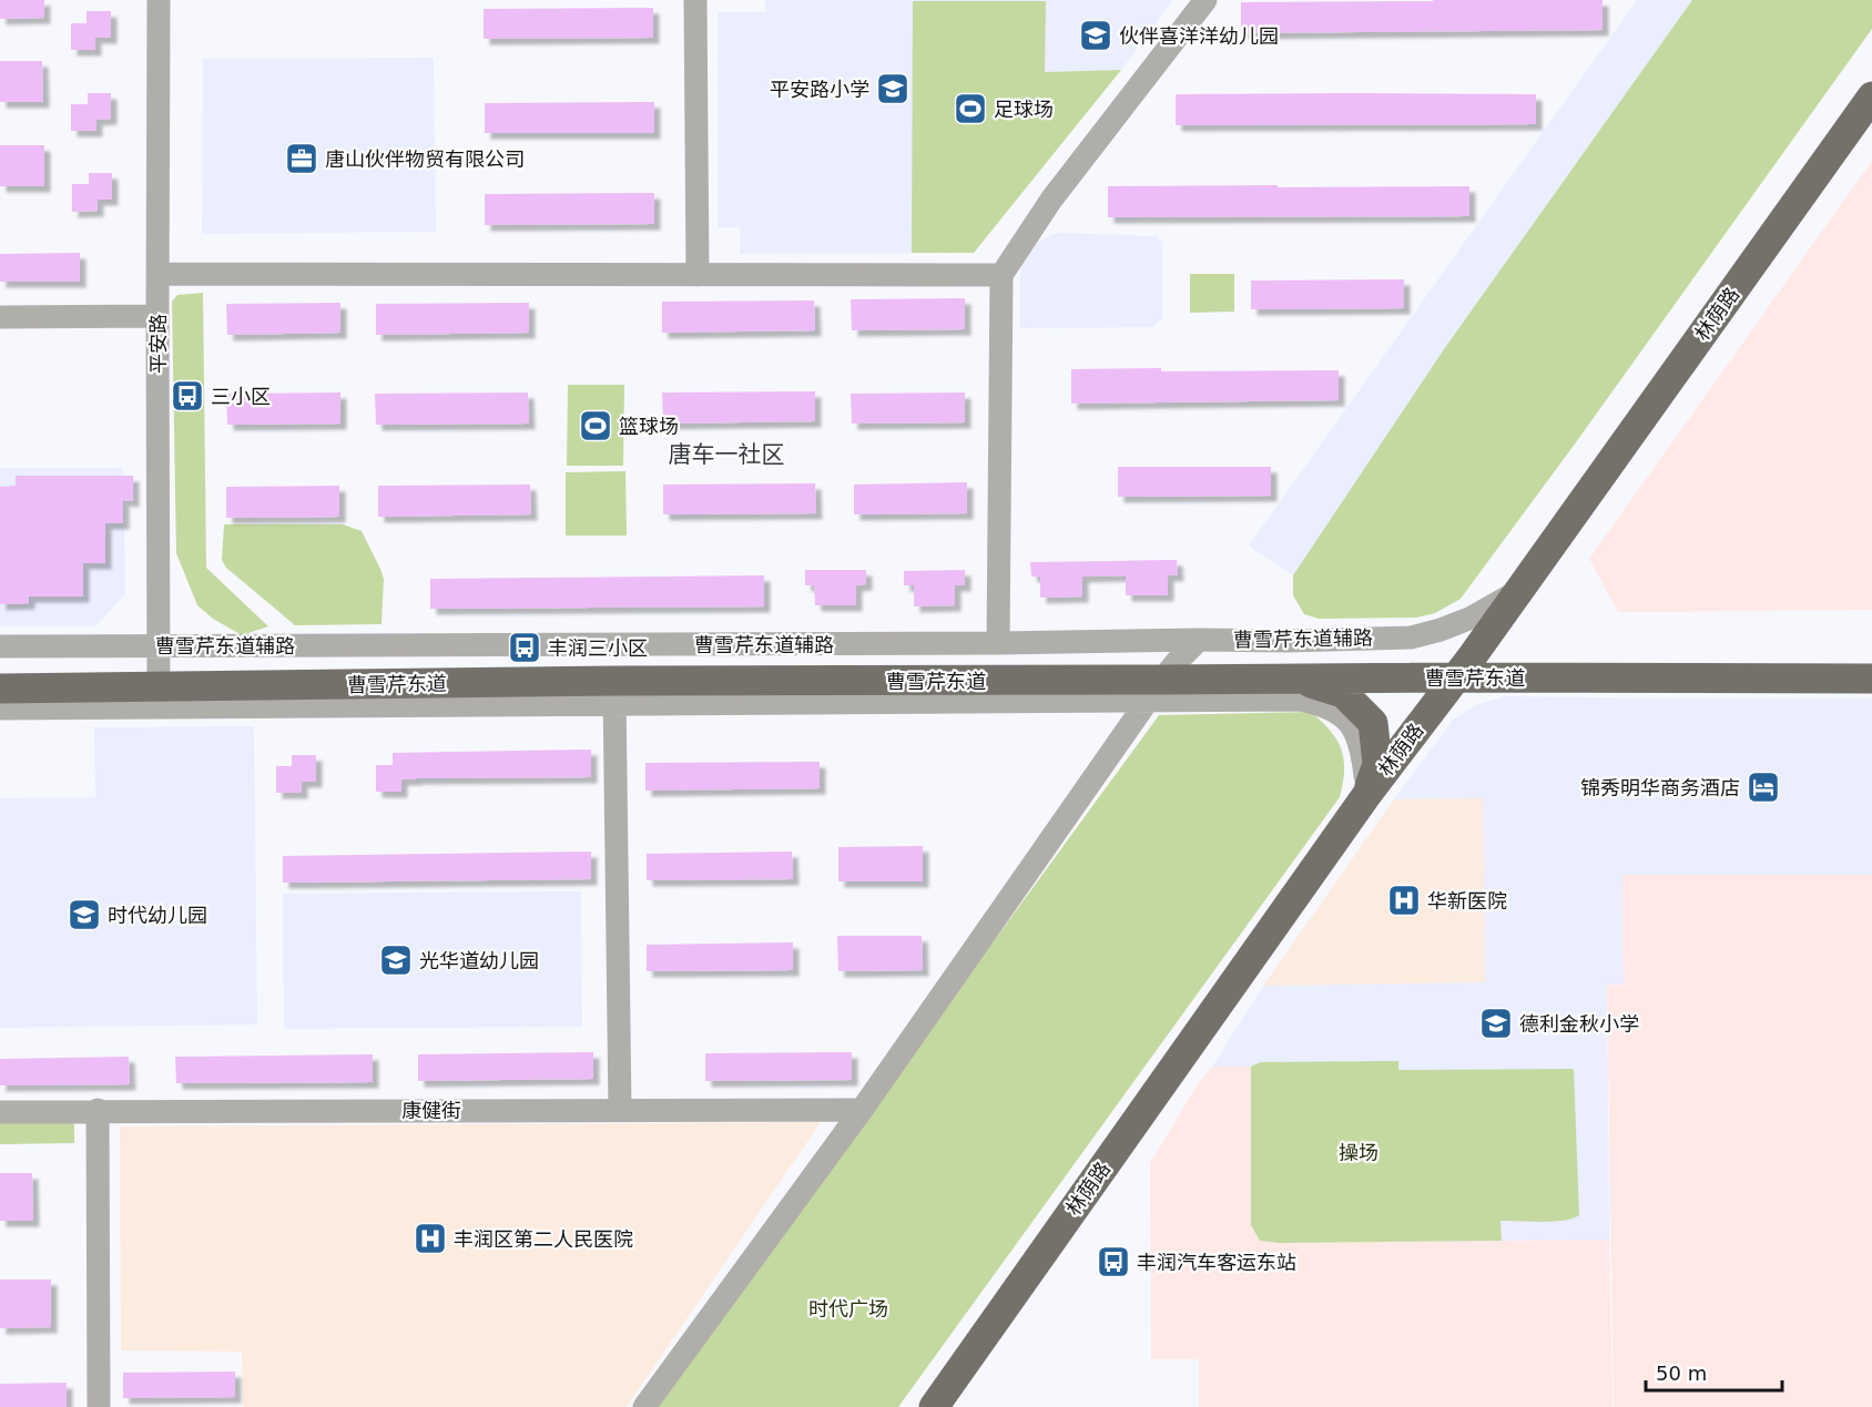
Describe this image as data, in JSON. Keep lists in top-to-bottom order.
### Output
{
  "streets": {
    "main road": ["林荫路", "曹雪芹东道"],
    "street": ["平安路", "曹雪芹东道辅路", "康健街"]
  },
  "crossings": [
    ["林荫路", "曹雪芹东道辅路"],
    ["林荫路", "曹雪芹东道"],
    ["平安路", "曹雪芹东道辅路"],
    ["平安路", "曹雪芹东道"],
    ["曹雪芹东道辅路", "曹雪芹东道"]
  ],
  "districts": ["唐车一社区"],
  "parks": ["操场", "时代广场"],
  "places": {
    "school or university": [
      "伙伴喜洋洋幼儿园",
      "平安路小学",
      "时代幼儿园",
      "光华道幼儿园",
      "德利金秋小学"
    ],
    "sports": ["足球场", "篮球场"],
    "office": ["唐山伙伴物贸有限公司"],
    "bus stop": ["三小区", "丰润三小区", "丰润汽车客运东站"],
    "hotel": ["锦秀明华商务酒店"],
    "hospital": ["华新医院", "丰润区第二人民医院"]
  },
  "scale_bar": "50 m"
}
